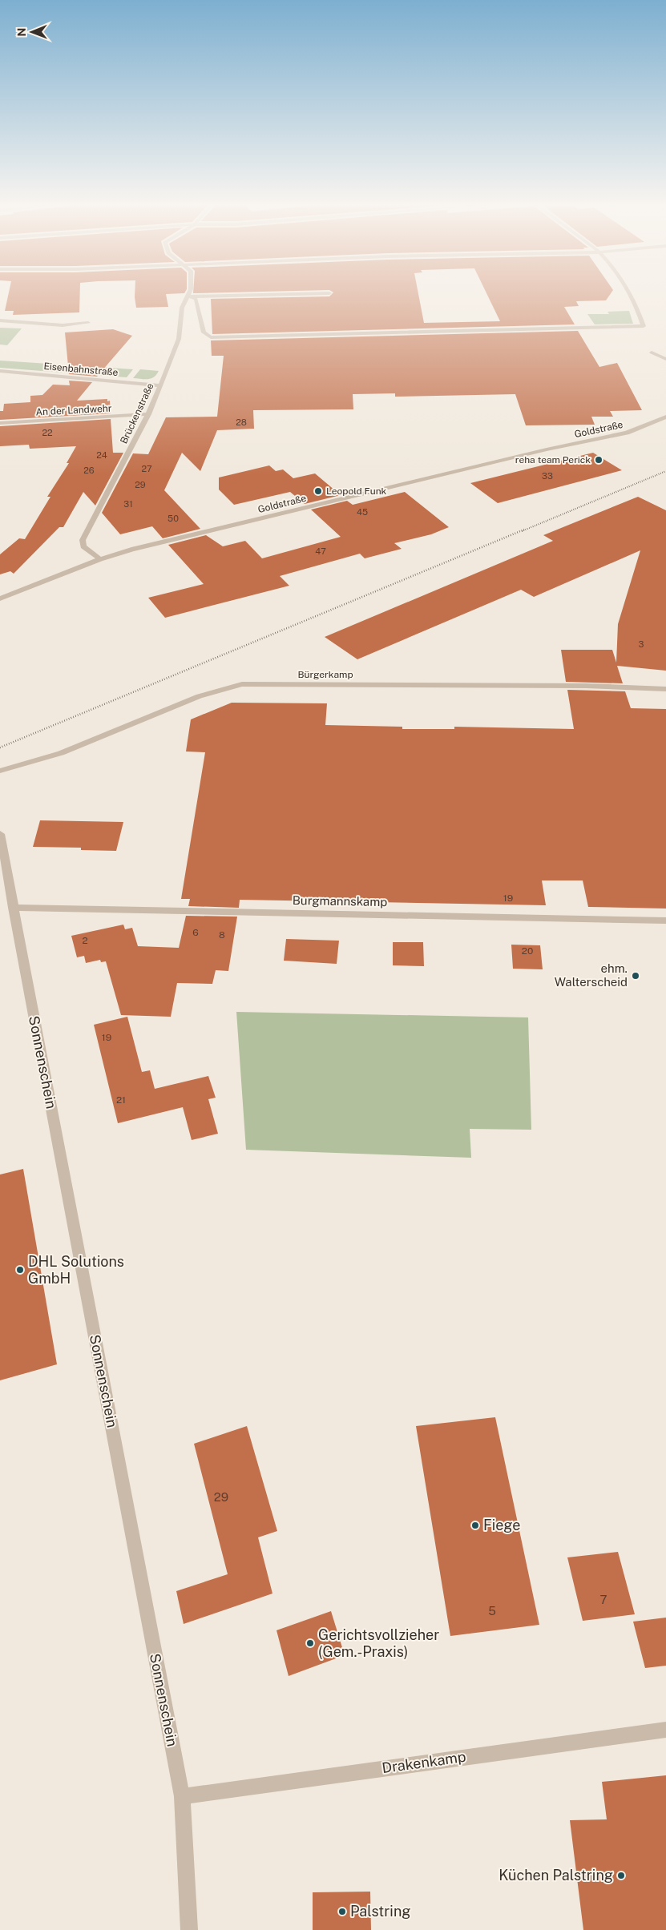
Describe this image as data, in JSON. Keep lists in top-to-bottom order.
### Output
{
  "streets": {
    "street": [
      "Eisenbahnstraße",
      "An der Landwehr",
      "Brückenstraße",
      "Goldstraße",
      "Bürgerkamp",
      "Burgmannskamp",
      "Sonnenschein",
      "Drakenkamp"
    ]
  },
  "crossings": [
    ["Eisenbahnstraße", "Brückenstraße"],
    ["An der Landwehr", "Brückenstraße"],
    ["Brückenstraße", "Goldstraße"],
    ["Burgmannskamp", "Sonnenschein"],
    ["Sonnenschein", "Drakenkamp"]
  ],
  "places": [
    "reha team Perick",
    "Leopold Funk",
    "ehm. Walterscheid",
    "DHL Solutions GmbH",
    "Fiege",
    "Gerichtsvollzieher (Gem.-Praxis)",
    "Küchen Palstring",
    "Palstring"
  ],
  "house_numbers": [
    "28",
    "22",
    "24",
    "27",
    "26",
    "33",
    "29",
    "31",
    "45",
    "50",
    "47",
    "3",
    "19",
    "6",
    "8",
    "2",
    "20",
    "19",
    "21",
    "29",
    "7",
    "5"
  ],
  "north": "left"
}
